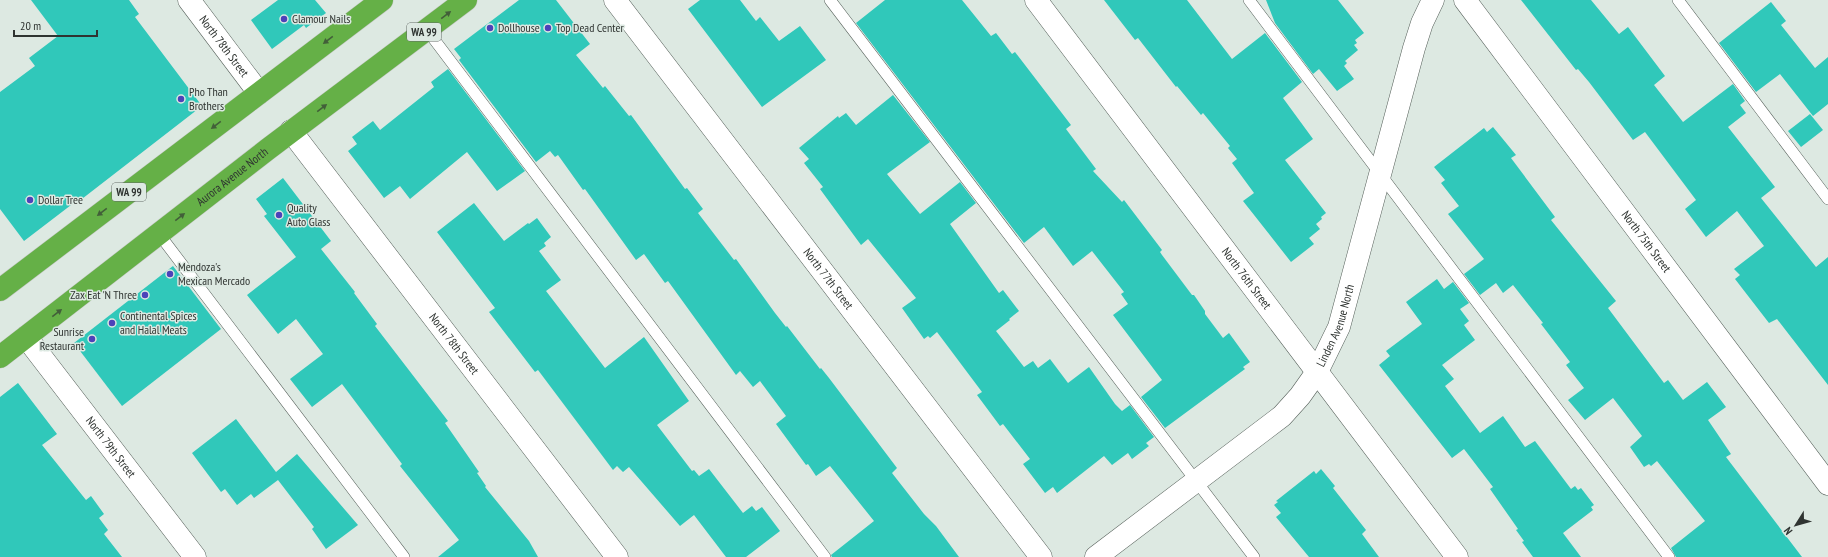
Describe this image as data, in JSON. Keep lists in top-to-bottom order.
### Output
{
  "streets": {
    "highway": ["WA 99", "Aurora Avenue North"],
    "street": [
      "North 78th Street",
      "North 75th Street",
      "North 76th Street",
      "North 77th Street",
      "Linden Avenue North",
      "North 79th Street"
    ]
  },
  "crossings": [
    ["WA 99", "North 78th Street"],
    ["North 78th Street", "Aurora Avenue North"],
    ["Aurora Avenue North", "North 79th Street"],
    ["North 76th Street", "Linden Avenue North"]
  ],
  "places": [
    "Glamour Nails",
    "Dollhouse",
    "Top Dead Center",
    "Pho Than Brothers",
    "Dollar Tree",
    "Quality Auto Glass",
    "Mendoza's Mexican Mercado",
    "Zax Eat 'N Three",
    "Continental Spices and Halal Meats",
    "Sunrise Restaurant"
  ],
  "scale_bar": "20 m",
  "north": "bottom left"
}
